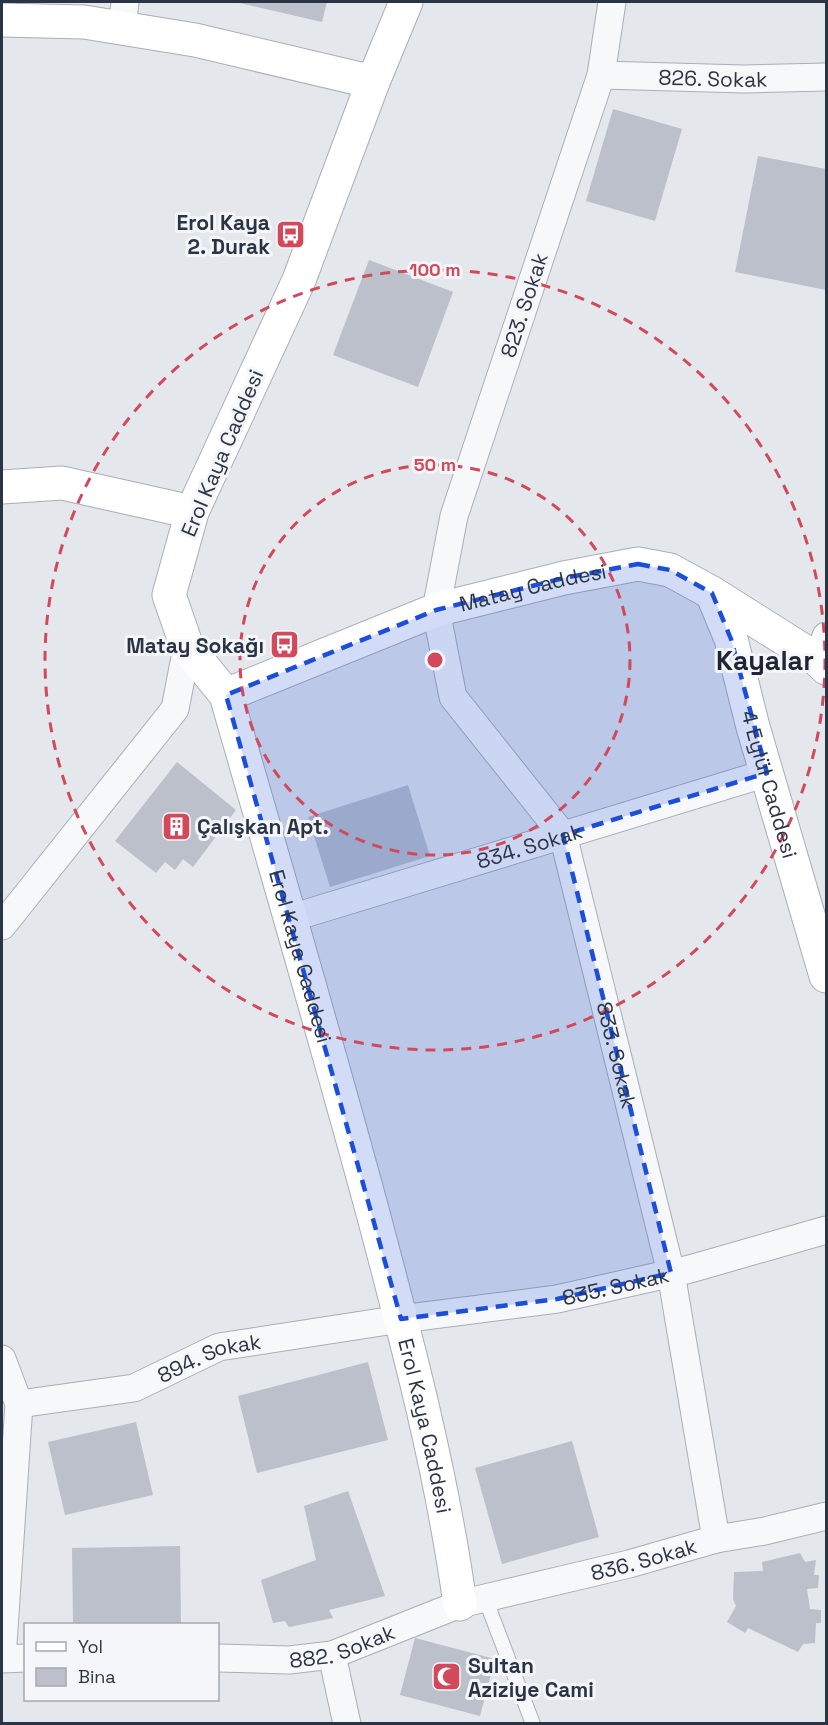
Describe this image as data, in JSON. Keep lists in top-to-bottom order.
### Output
{
  "streets": {
    "street": [
      "826. Sokak",
      "823. Sokak",
      "Erol Kaya Caddesi",
      "Matay Caddesi",
      "4 Eylül Caddesi",
      "834. Sokak",
      "833. Sokak",
      "835. Sokak",
      "894. Sokak",
      "836. Sokak",
      "882. Sokak"
    ]
  },
  "crossings": [
    ["826. Sokak", "823. Sokak"],
    ["823. Sokak", "Matay Caddesi"],
    ["823. Sokak", "833. Sokak"],
    ["Erol Kaya Caddesi", "Matay Caddesi"],
    ["Erol Kaya Caddesi", "834. Sokak"],
    ["Erol Kaya Caddesi", "835. Sokak"],
    ["Erol Kaya Caddesi", "894. Sokak"],
    ["Erol Kaya Caddesi", "836. Sokak"],
    ["Erol Kaya Caddesi", "882. Sokak"],
    ["Matay Caddesi", "4 Eylül Caddesi"],
    ["Matay Caddesi", "833. Sokak"],
    ["4 Eylül Caddesi", "834. Sokak"],
    ["834. Sokak", "833. Sokak"],
    ["833. Sokak", "835. Sokak"],
    ["833. Sokak", "836. Sokak"],
    ["835. Sokak", "894. Sokak"],
    ["836. Sokak", "882. Sokak"]
  ],
  "districts": ["Kayalar"],
  "places": {
    "bus stop": ["Erol Kaya 2. Durak", "Matay Sokağı"],
    "building": ["Çalışkan Apt."],
    "mosque": ["Sultan Aziziye Cami"]
  },
  "legend": ["Yol", "Bina"],
  "rings": ["100 m", "50 m"]
}
